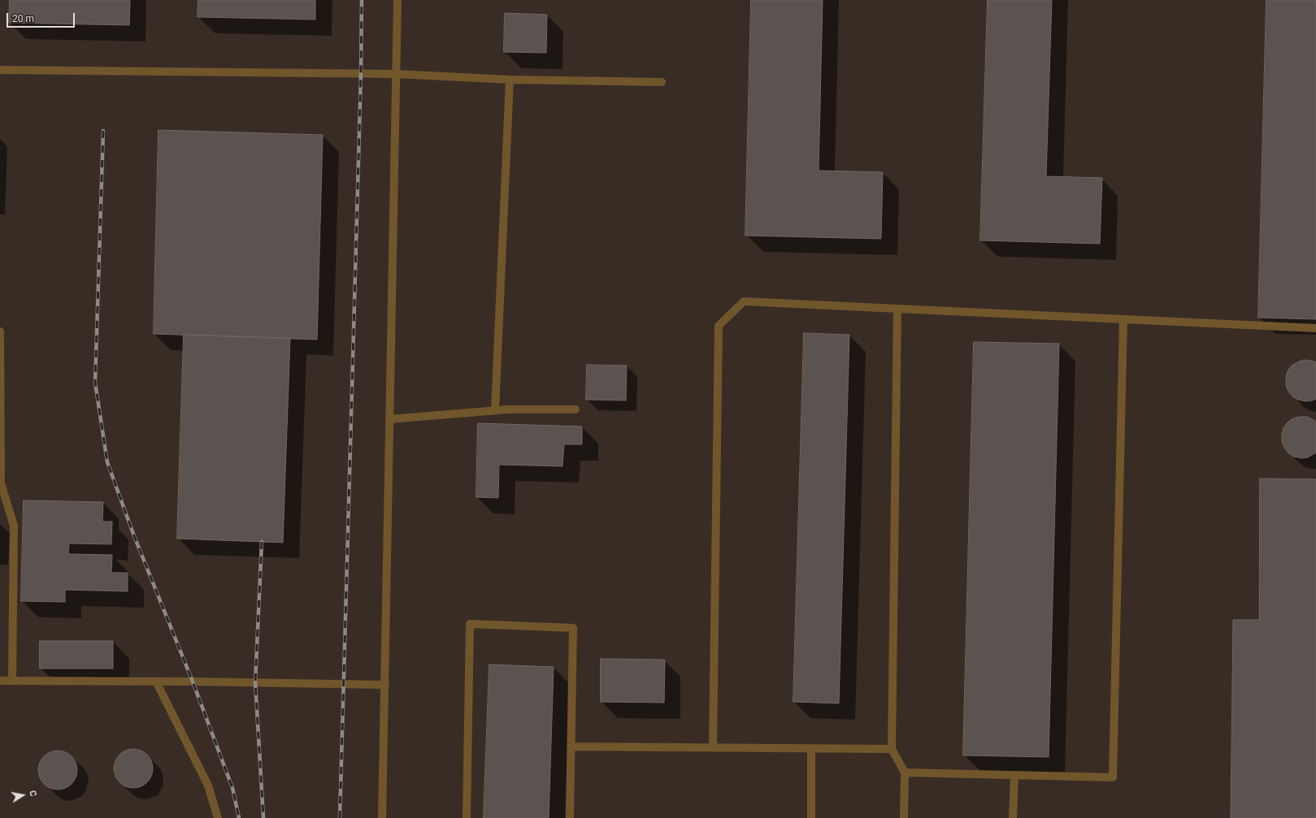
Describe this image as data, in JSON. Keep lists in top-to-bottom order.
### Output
{
  "scale_bar": "20 m",
  "north": "right"
}
